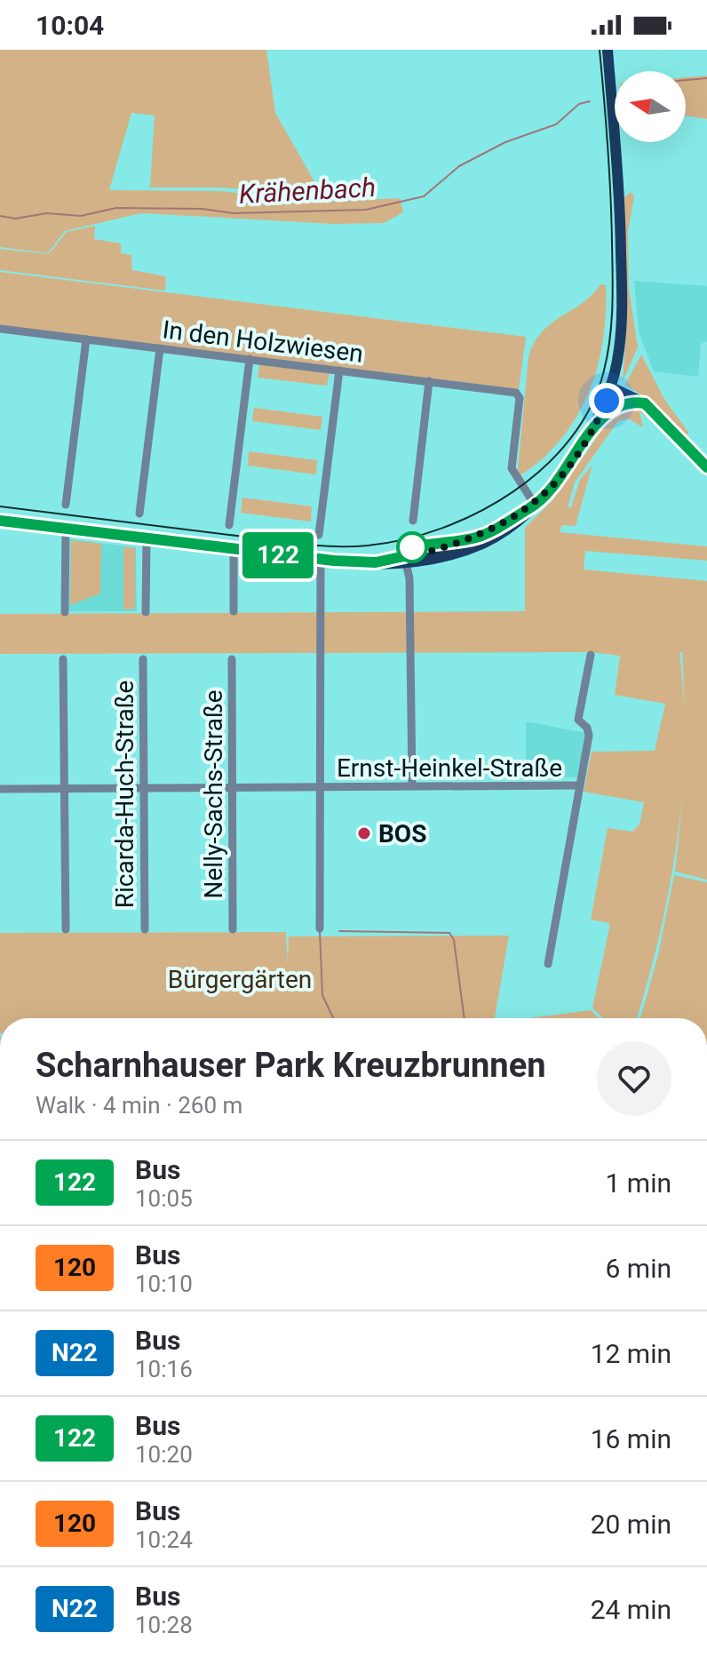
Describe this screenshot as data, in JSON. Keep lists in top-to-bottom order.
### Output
{
  "streets": {
    "street": [
      "In den Holzwiesen",
      "Ernst-Heinkel-Straße",
      "Ricarda-Huch-Straße",
      "Nelly-Sachs-Straße"
    ]
  },
  "crossings": [
    ["Ernst-Heinkel-Straße", "Ricarda-Huch-Straße"],
    ["Ernst-Heinkel-Straße", "Nelly-Sachs-Straße"]
  ],
  "water": ["Krähenbach"],
  "parks": ["Bürgergärten"],
  "places": ["BOS"],
  "lines": ["bus line 122"],
  "north": "left",
  "page": {
    "status": "10:04",
    "on_map": "122",
    "heading": ["Scharnhauser Park Kreuzbrunnen", "Walk · 4 min · 260 m"],
    "list": [
      {
        "mark": "122",
        "name": "Bus",
        "note": "10:05",
        "value": "1 min"
      },
      {
        "mark": "120",
        "name": "Bus",
        "note": "10:10",
        "value": "6 min"
      },
      {
        "mark": "N22",
        "name": "Bus",
        "note": "10:16",
        "value": "12 min"
      },
      {
        "mark": "122",
        "name": "Bus",
        "note": "10:20",
        "value": "16 min"
      },
      {
        "mark": "120",
        "name": "Bus",
        "note": "10:24",
        "value": "20 min"
      },
      {
        "mark": "N22",
        "name": "Bus",
        "note": "10:28",
        "value": "24 min"
      }
    ]
  }
}
